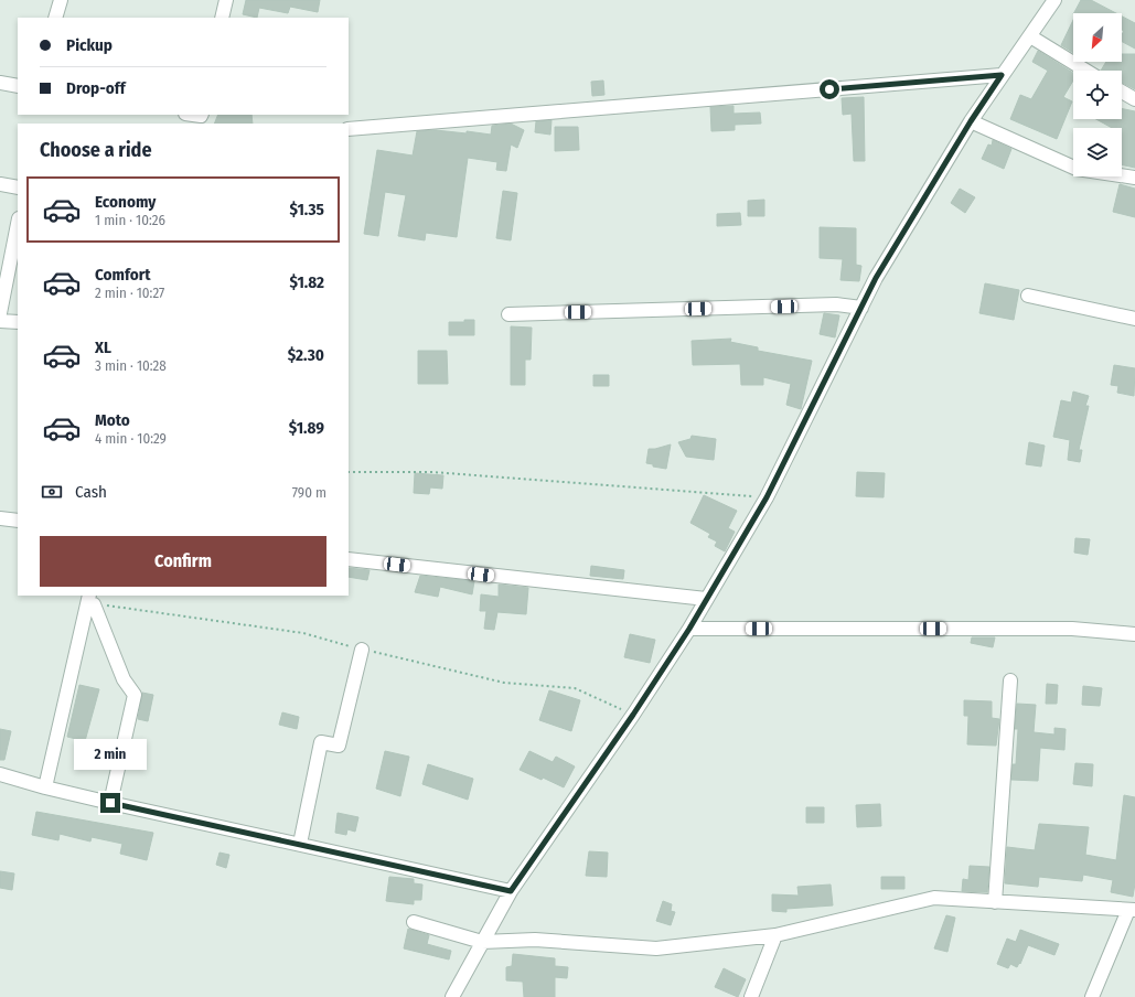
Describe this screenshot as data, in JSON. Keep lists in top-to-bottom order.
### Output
{
  "north": "bottom left",
  "page": {
    "banner": ["Pickup", "Drop-off"],
    "heading": "Choose a ride",
    "list": [
      {
        "name": "Economy",
        "note": "1 min · 10:26",
        "value": "$1.35"
      },
      {
        "name": "Comfort",
        "note": "2 min · 10:27",
        "value": "$1.82"
      },
      {
        "name": "XL",
        "note": "3 min · 10:28",
        "value": "$2.30"
      },
      {
        "name": "Moto",
        "note": "4 min · 10:29",
        "value": "$1.89"
      }
    ],
    "pay": ["Cash", "790 m"],
    "buttons": "Confirm",
    "bubble": "2 min"
  }
}
